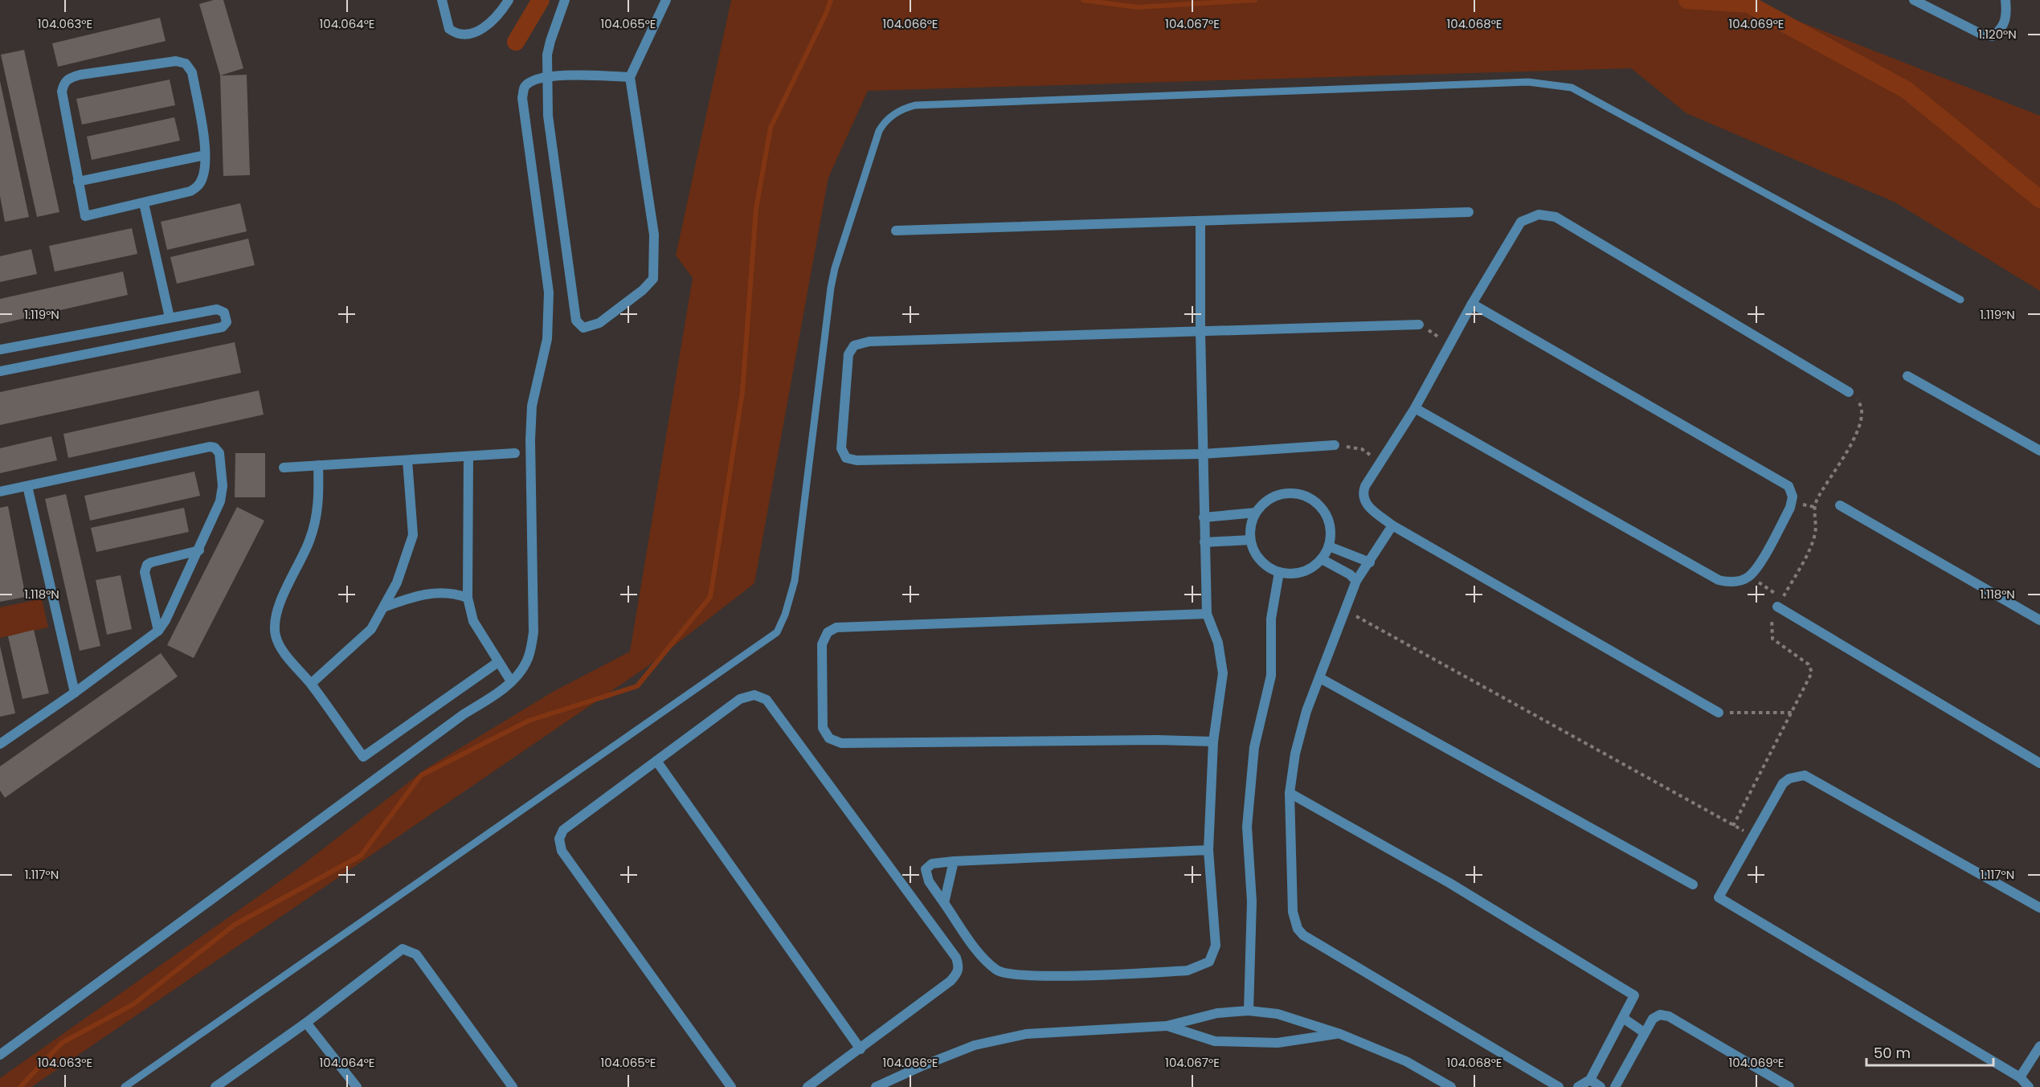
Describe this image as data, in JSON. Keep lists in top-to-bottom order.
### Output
{
  "scale_bar": "50 m",
  "coordinates": [
    "104.063°E",
    "104.064°E",
    "104.065°E",
    "104.066°E",
    "104.067°E",
    "104.068°E",
    "104.069°E",
    "1.120°N",
    "1.119°N",
    "1.118°N",
    "1.117°N"
  ]
}
